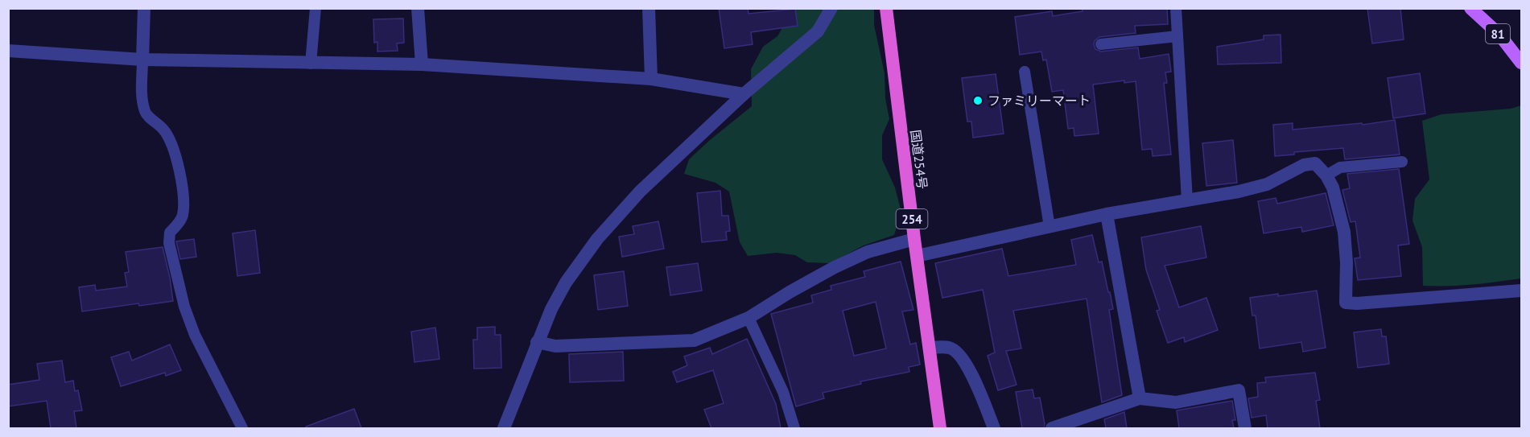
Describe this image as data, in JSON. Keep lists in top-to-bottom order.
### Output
{
  "streets": {
    "highway": ["国道254号", "254"],
    "main road": ["81"]
  },
  "places": ["ファミリーマート"]
}
